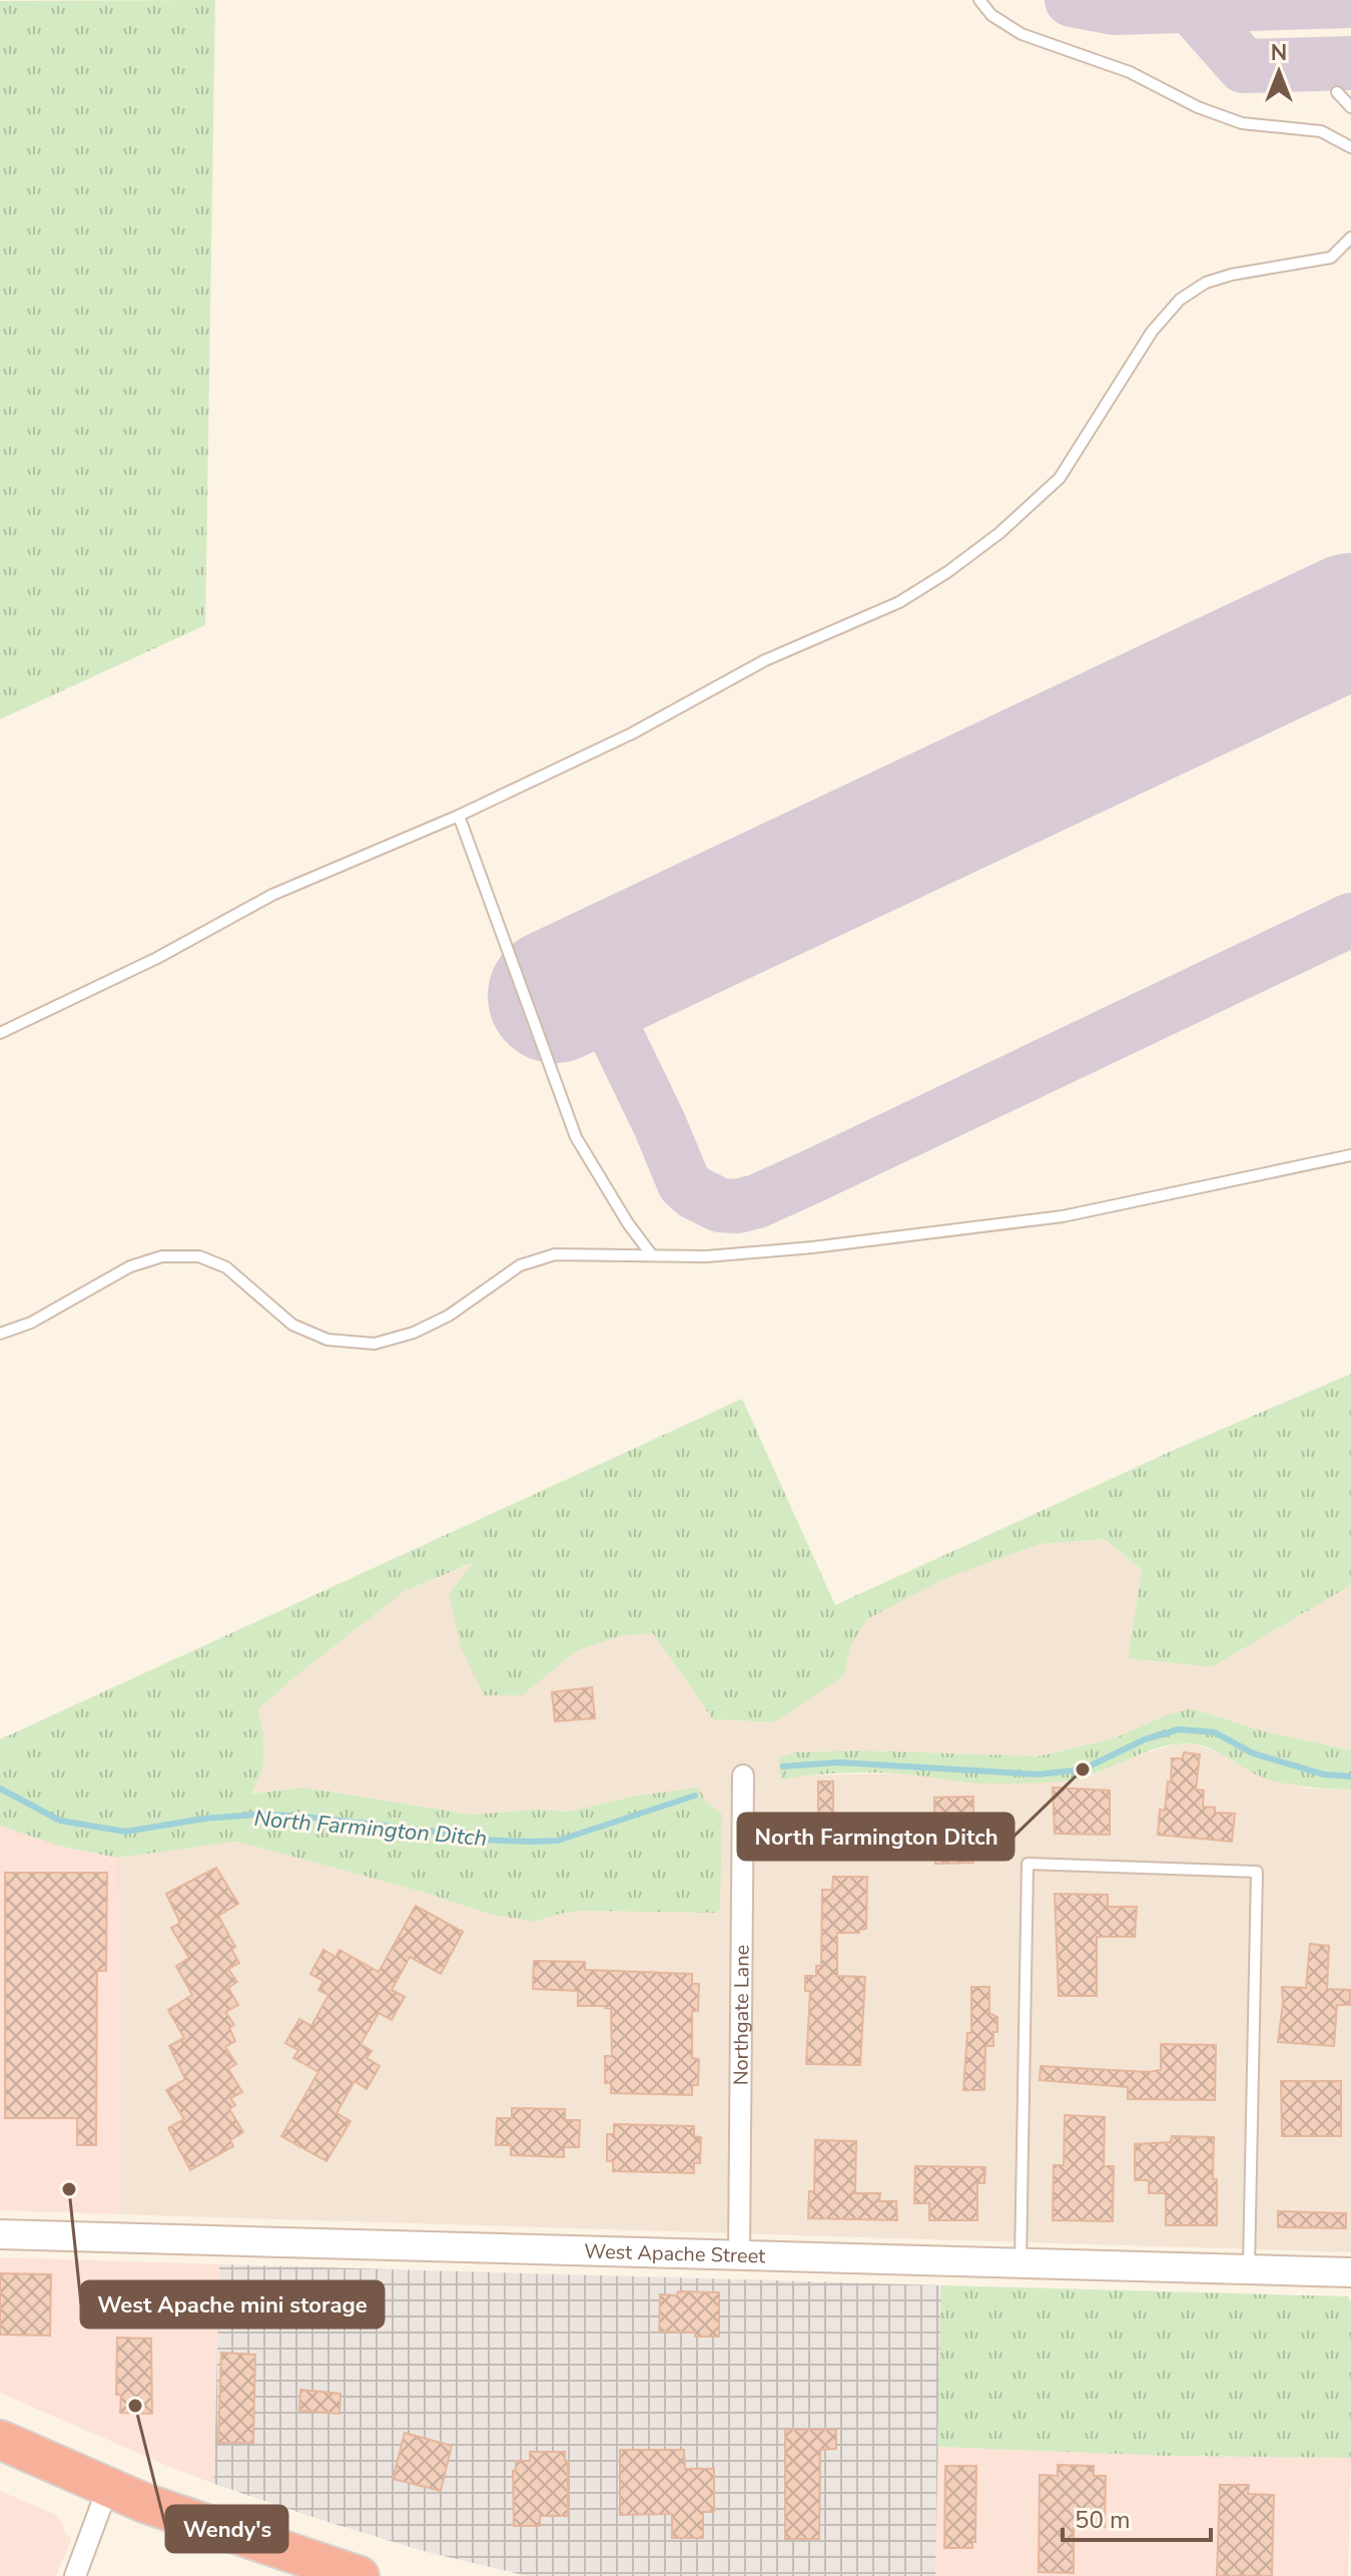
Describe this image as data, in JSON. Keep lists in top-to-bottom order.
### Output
{
  "streets": {
    "main road": ["West Apache Street"],
    "street": ["Northgate Lane"]
  },
  "crossings": [
    ["Northgate Lane", "West Apache Street"]
  ],
  "water": ["North Farmington Ditch"],
  "places": ["North Farmington Ditch", "West Apache mini storage", "Wendy's"],
  "scale_bar": "50 m",
  "north": "top"
}
